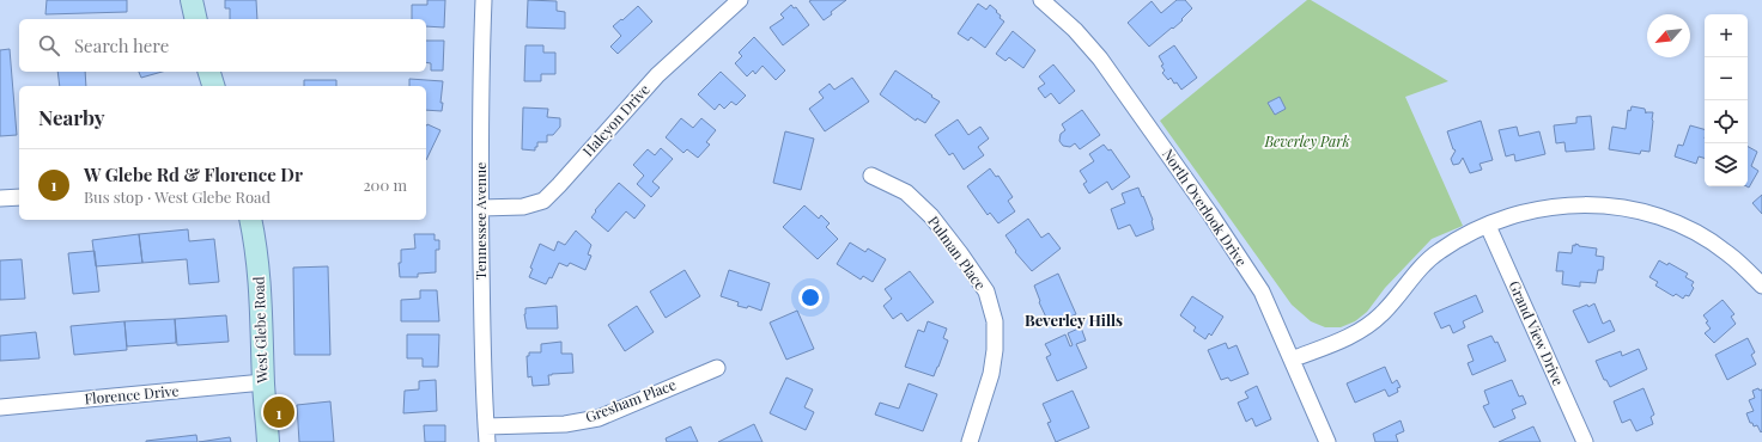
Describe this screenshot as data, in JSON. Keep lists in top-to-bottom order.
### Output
{
  "streets": {
    "main road": ["West Glebe Road"],
    "street": [
      "Halcyon Drive",
      "North Overlook Drive",
      "Tennessee Avenue",
      "Pulman Place",
      "Grand View Drive",
      "Florence Drive",
      "Gresham Place"
    ]
  },
  "crossings": [
    ["Halcyon Drive", "Tennessee Avenue"],
    ["Tennessee Avenue", "Gresham Place"],
    ["West Glebe Road", "Florence Drive"]
  ],
  "districts": ["Beverley Hills"],
  "parks": ["Beverley Park"],
  "north": "bottom left",
  "page": {
    "map_buttons": ["+", "−"],
    "search": "Search here",
    "heading": "Nearby",
    "list": [
      {
        "mark": "1",
        "name": "W Glebe Rd & Florence Dr",
        "note": "Bus stop · West Glebe Road",
        "value": "200 m"
      }
    ],
    "pins": "1"
  }
}
